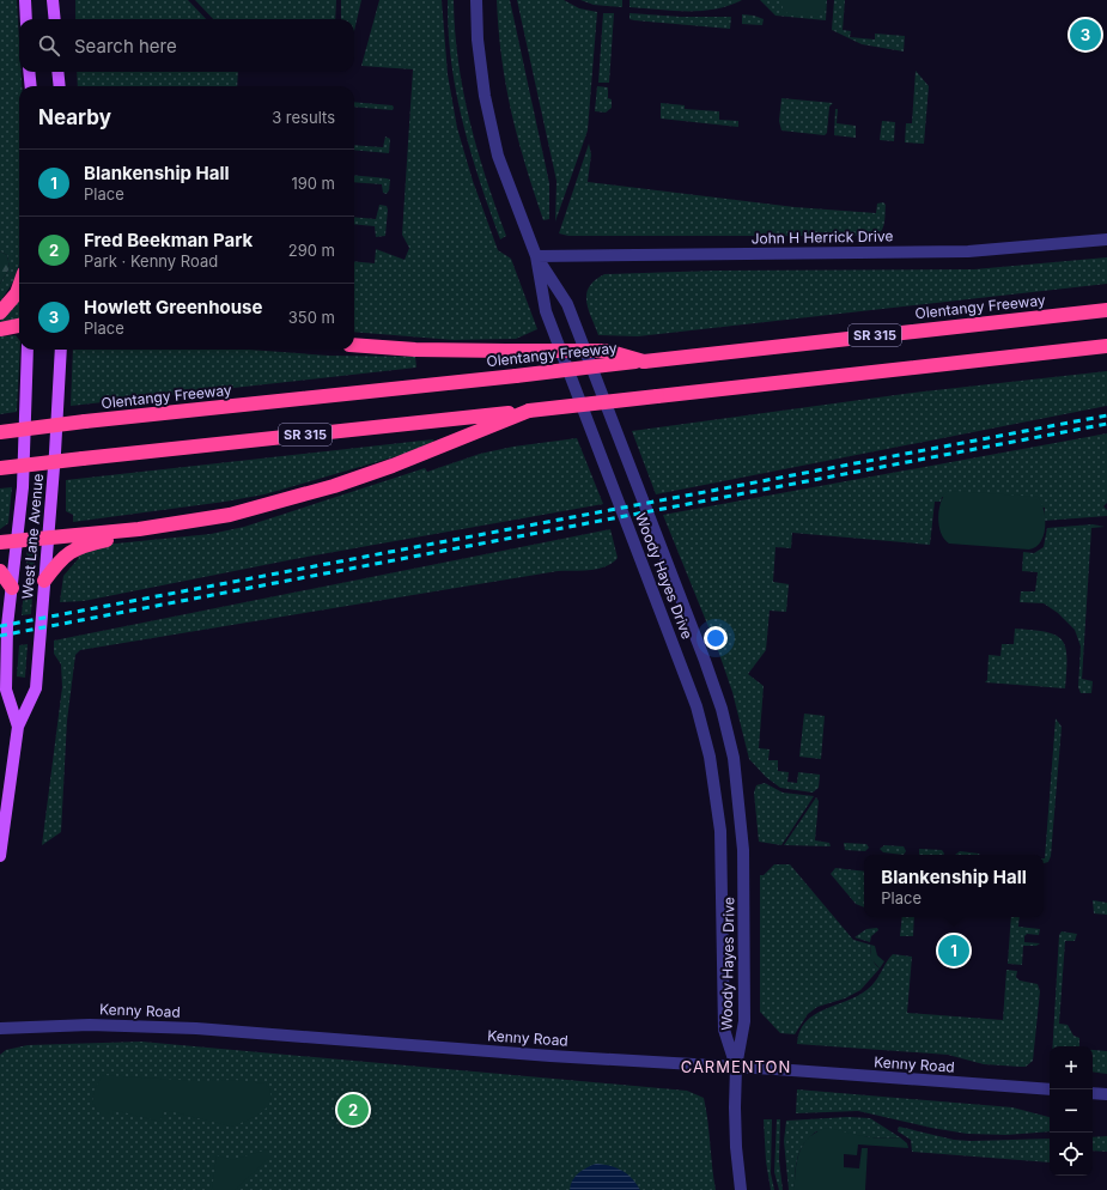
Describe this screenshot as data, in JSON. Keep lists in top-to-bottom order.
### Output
{
  "streets": {
    "highway": ["Olentangy Freeway", "SR 315"],
    "main road": ["West Lane Avenue"],
    "street": ["John H Herrick Drive", "Woody Hayes Drive", "Kenny Road"]
  },
  "crossings": [
    ["John H Herrick Drive", "Woody Hayes Drive"],
    ["Woody Hayes Drive", "Kenny Road"]
  ],
  "districts": ["CARMENTON"],
  "page": {
    "pins": ["3", "1", "2"],
    "search": "Search here",
    "heading": ["Nearby", "3 results"],
    "list": [
      {
        "mark": "1",
        "name": "Blankenship Hall",
        "note": "Place",
        "value": "190 m"
      },
      {
        "mark": "2",
        "name": "Fred Beekman Park",
        "note": "Park · Kenny Road",
        "value": "290 m"
      },
      {
        "mark": "3",
        "name": "Howlett Greenhouse",
        "note": "Place",
        "value": "350 m"
      }
    ],
    "popup": ["Blankenship Hall", "Place"],
    "map_buttons": ["+", "−"]
  }
}
